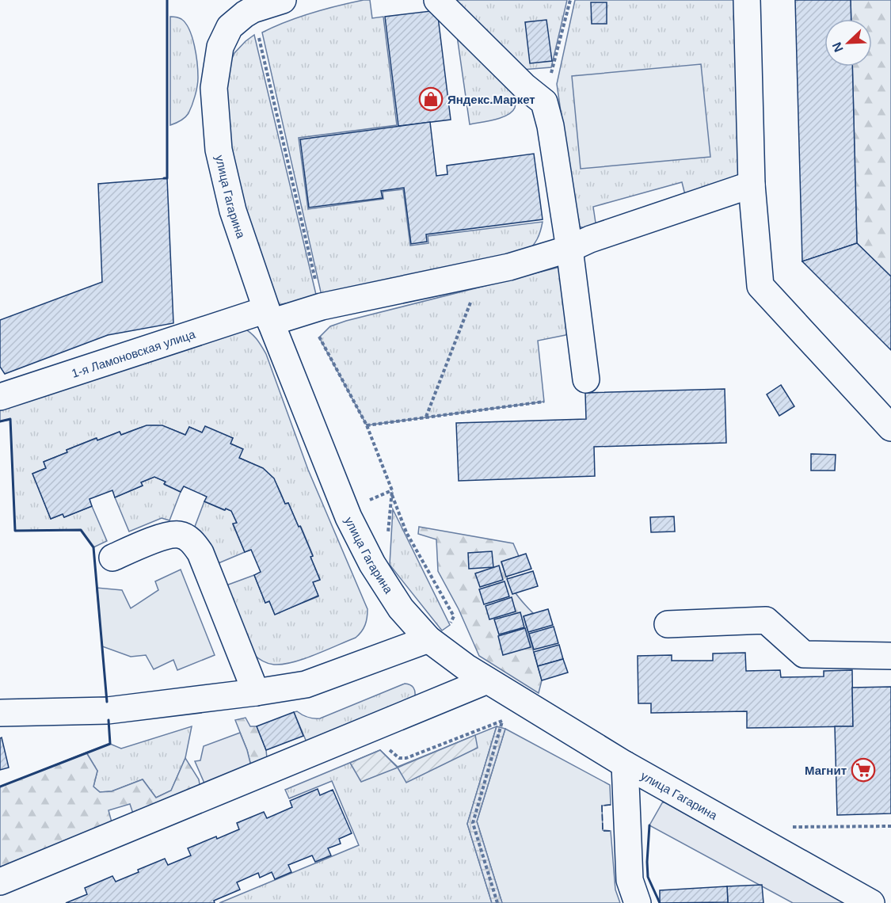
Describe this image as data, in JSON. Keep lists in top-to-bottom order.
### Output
{
  "streets": {
    "street": ["улица Гагарина", "1-я Ламоновская улица"]
  },
  "crossings": [
    ["улица Гагарина", "1-я Ламоновская улица"]
  ],
  "places": {
    "shop": ["Яндекс.Маркет"],
    "supermarket": ["Магнит"]
  },
  "north": "bottom left"
}
